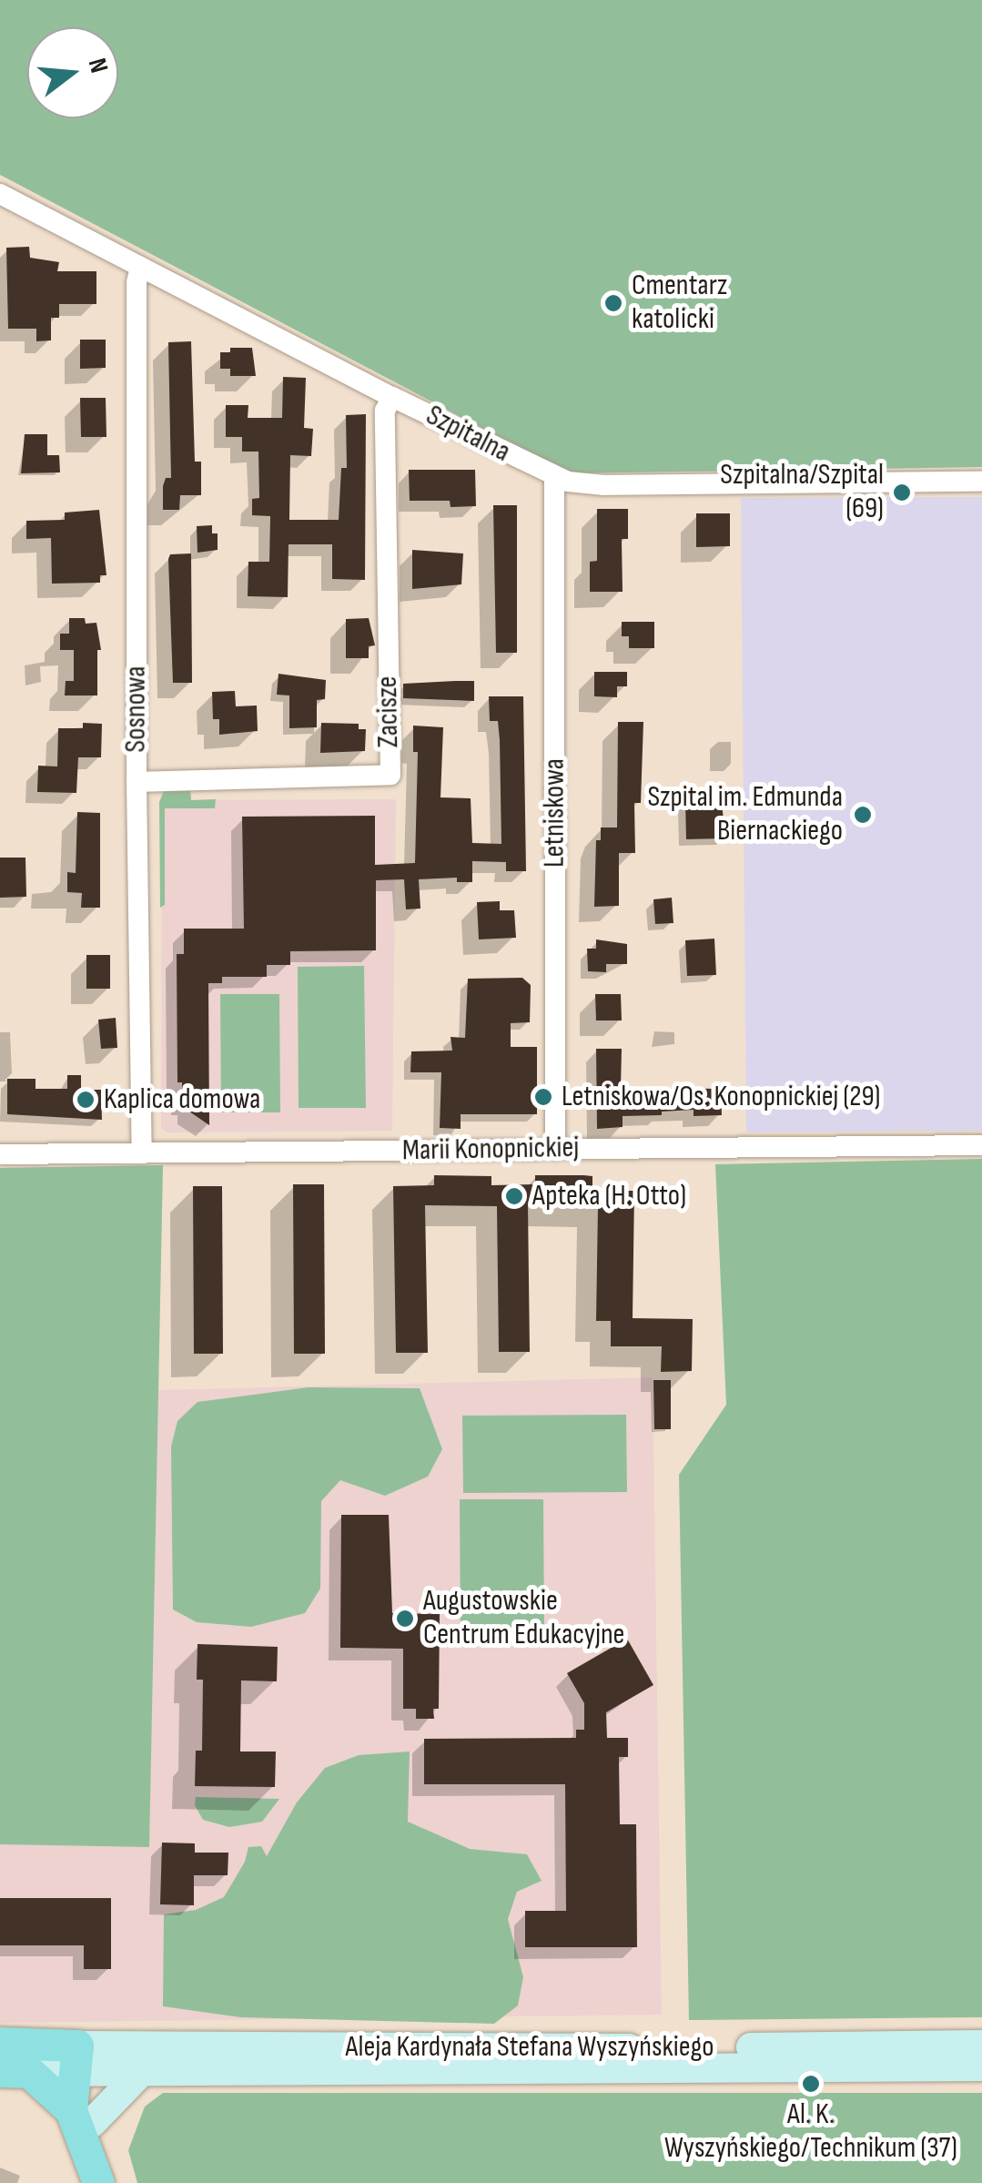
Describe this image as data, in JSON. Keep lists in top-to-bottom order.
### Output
{
  "streets": {
    "main road": ["Aleja Kardynała Stefana Wyszyńskiego"],
    "street": [
      "Szpitalna",
      "Sosnowa",
      "Zacisze",
      "Letniskowa",
      "Marii Konopnickiej"
    ]
  },
  "crossings": [
    ["Szpitalna", "Sosnowa"],
    ["Szpitalna", "Zacisze"],
    ["Szpitalna", "Letniskowa"],
    ["Sosnowa", "Zacisze"],
    ["Sosnowa", "Marii Konopnickiej"],
    ["Letniskowa", "Marii Konopnickiej"]
  ],
  "places": [
    "Cmentarz katolicki",
    "Szpitalna/Szpital (69)",
    "Szpital im. Edmunda Biernackiego",
    "Letniskowa/Os. Konopnickiej (29)",
    "Kaplica domowa",
    "Apteka (H. Otto)",
    "Augustowskie Centrum Edukacyjne",
    "Al. K. Wyszyńskiego/Technikum (37)"
  ],
  "north": "right"
}
